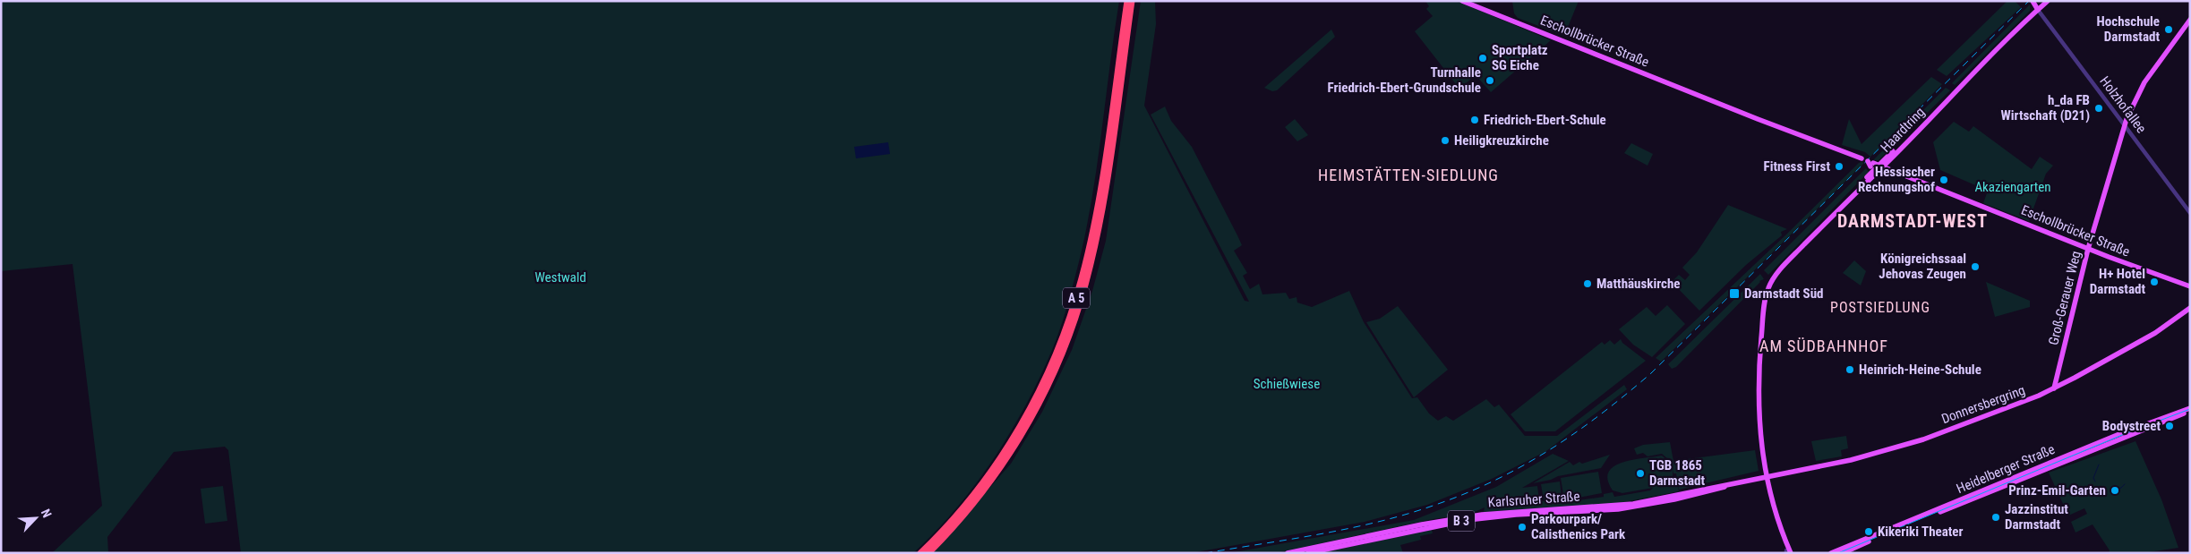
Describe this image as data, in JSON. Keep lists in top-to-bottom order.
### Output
{
  "streets": {
    "highway": ["A 5"],
    "main road": [
      "Eschollbrücker Straße",
      "Haardtring",
      "Groß-Gerauer Weg",
      "Donnersbergring",
      "Heidelberger Straße",
      "Karlsruher Straße",
      "B 3"
    ],
    "street": ["Holzhofallee"]
  },
  "crossings": [
    ["Eschollbrücker Straße", "Haardtring"],
    ["Eschollbrücker Straße", "Groß-Gerauer Weg"],
    ["Holzhofallee", "Haardtring"],
    ["Holzhofallee", "Groß-Gerauer Weg"],
    ["Groß-Gerauer Weg", "Donnersbergring"],
    ["Donnersbergring", "Karlsruher Straße"]
  ],
  "districts": [
    "HEIMSTÄTTEN-SIEDLUNG",
    "DARMSTADT-WEST",
    "POSTSIEDLUNG",
    "AM SÜDBAHNHOF"
  ],
  "parks": ["Akaziengarten", "Westwald", "Schießwiese"],
  "places": {
    "other": [
      "Hochschule Darmstadt",
      "Sportplatz SG Eiche",
      "Turnhalle Friedrich-Ebert-Grundschule",
      "h_da FB Wirtschaft (D21)",
      "Friedrich-Ebert-Schule",
      "Heiligkreuzkirche",
      "Fitness First",
      "Hessischer Rechnungshof",
      "Königreichssaal Jehovas Zeugen",
      "H+ Hotel Darmstadt",
      "Matthäuskirche",
      "Heinrich-Heine-Schule",
      "Bodystreet",
      "TGB 1865 Darmstadt",
      "Prinz-Emil-Garten",
      "Jazzinstitut Darmstadt",
      "Parkourpark/ Calisthenics Park",
      "Kikeriki Theater"
    ],
    "transit": ["Darmstadt Süd"]
  },
  "north": "top right"
}
